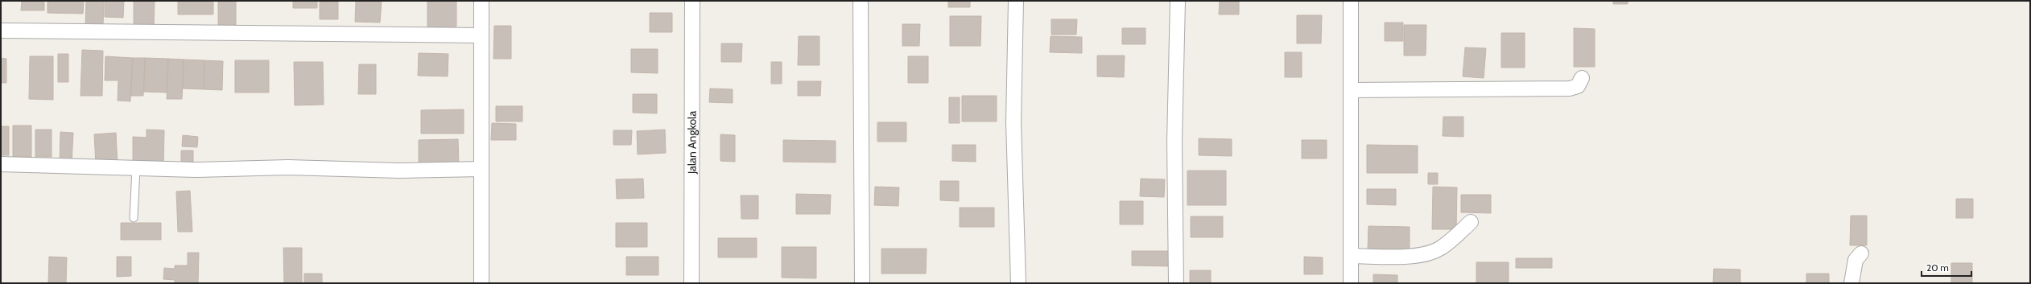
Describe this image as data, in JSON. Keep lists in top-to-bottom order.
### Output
{
  "streets": {
    "street": ["Jalan Angkola"]
  },
  "scale_bar": "20 m"
}
